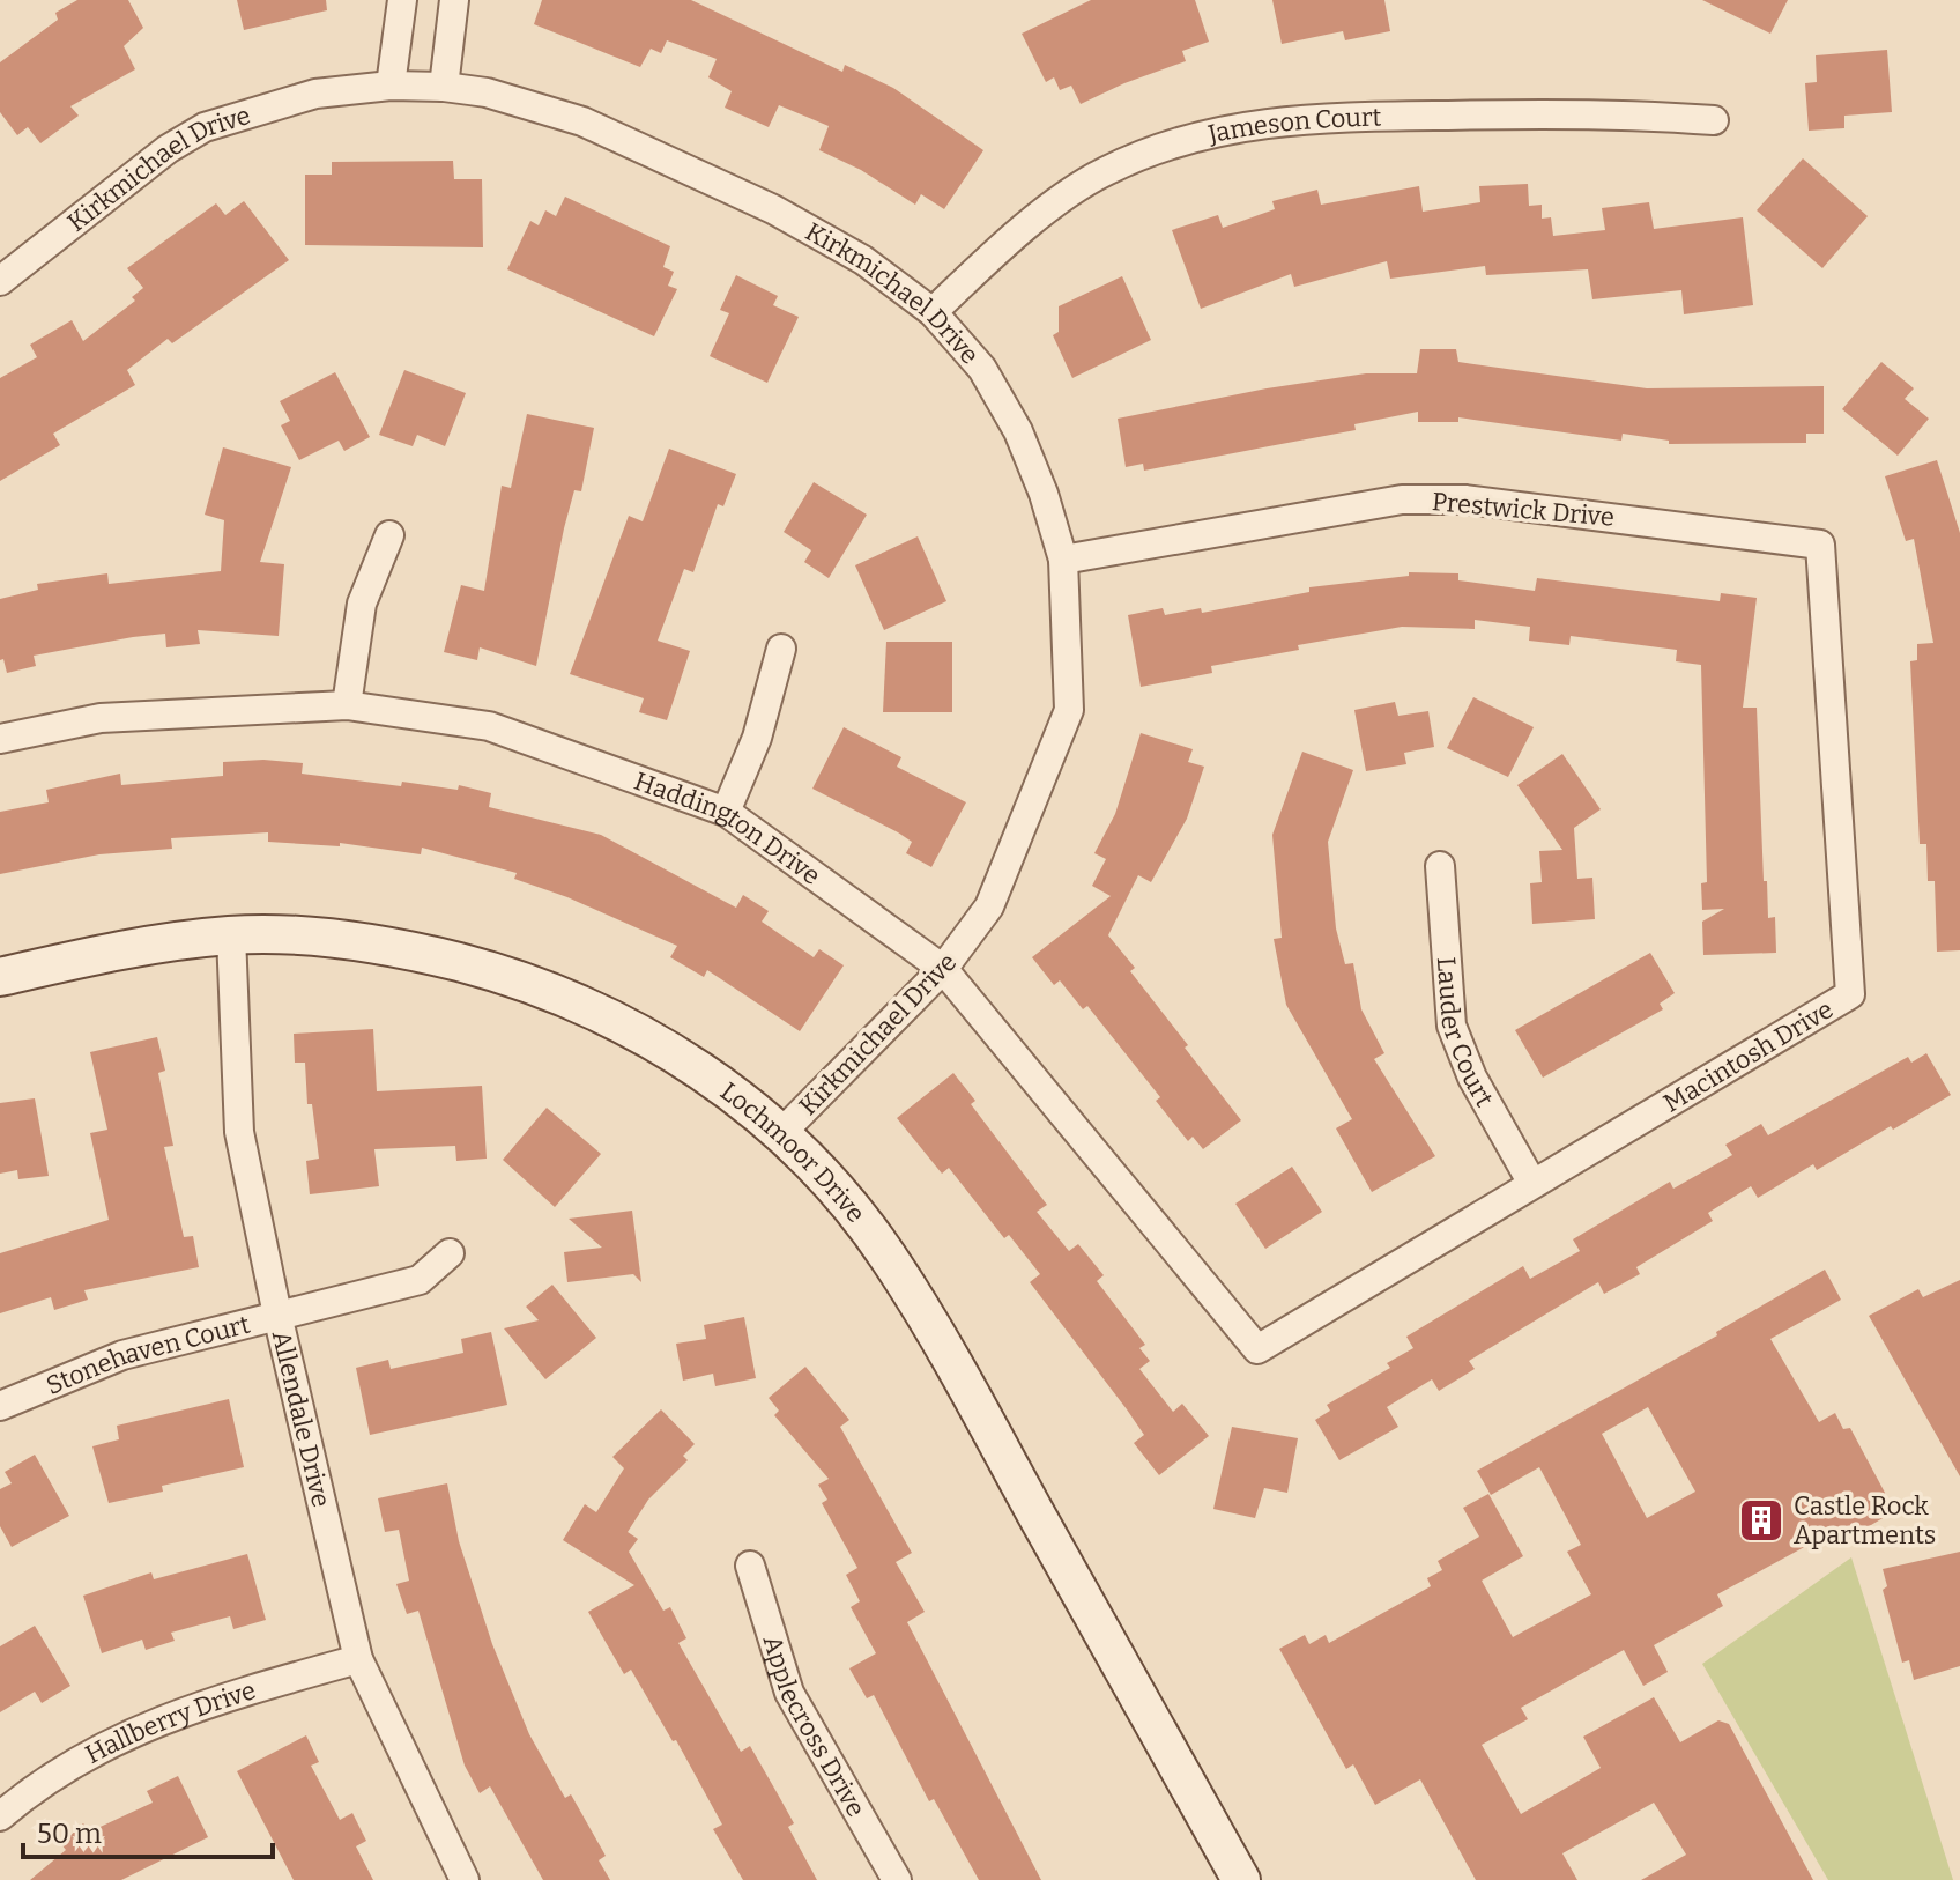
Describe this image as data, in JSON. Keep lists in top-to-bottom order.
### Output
{
  "streets": {
    "street": [
      "Jameson Court",
      "Kirkmichael Drive",
      "Prestwick Drive",
      "Haddington Drive",
      "Lauder Court",
      "Macintosh Drive",
      "Lochmoor Drive",
      "Stonehaven Court",
      "Allendale Drive",
      "Hallberry Drive",
      "Applecross Drive"
    ]
  },
  "crossings": [
    ["Jameson Court", "Kirkmichael Drive"],
    ["Kirkmichael Drive", "Prestwick Drive"],
    ["Kirkmichael Drive", "Haddington Drive"],
    ["Kirkmichael Drive", "Lochmoor Drive"],
    ["Prestwick Drive", "Macintosh Drive"],
    ["Haddington Drive", "Macintosh Drive"],
    ["Lauder Court", "Macintosh Drive"],
    ["Lochmoor Drive", "Allendale Drive"],
    ["Stonehaven Court", "Allendale Drive"],
    ["Allendale Drive", "Hallberry Drive"]
  ],
  "places": {
    "building": ["Castle Rock Apartments"]
  },
  "scale_bar": "50 m"
}
